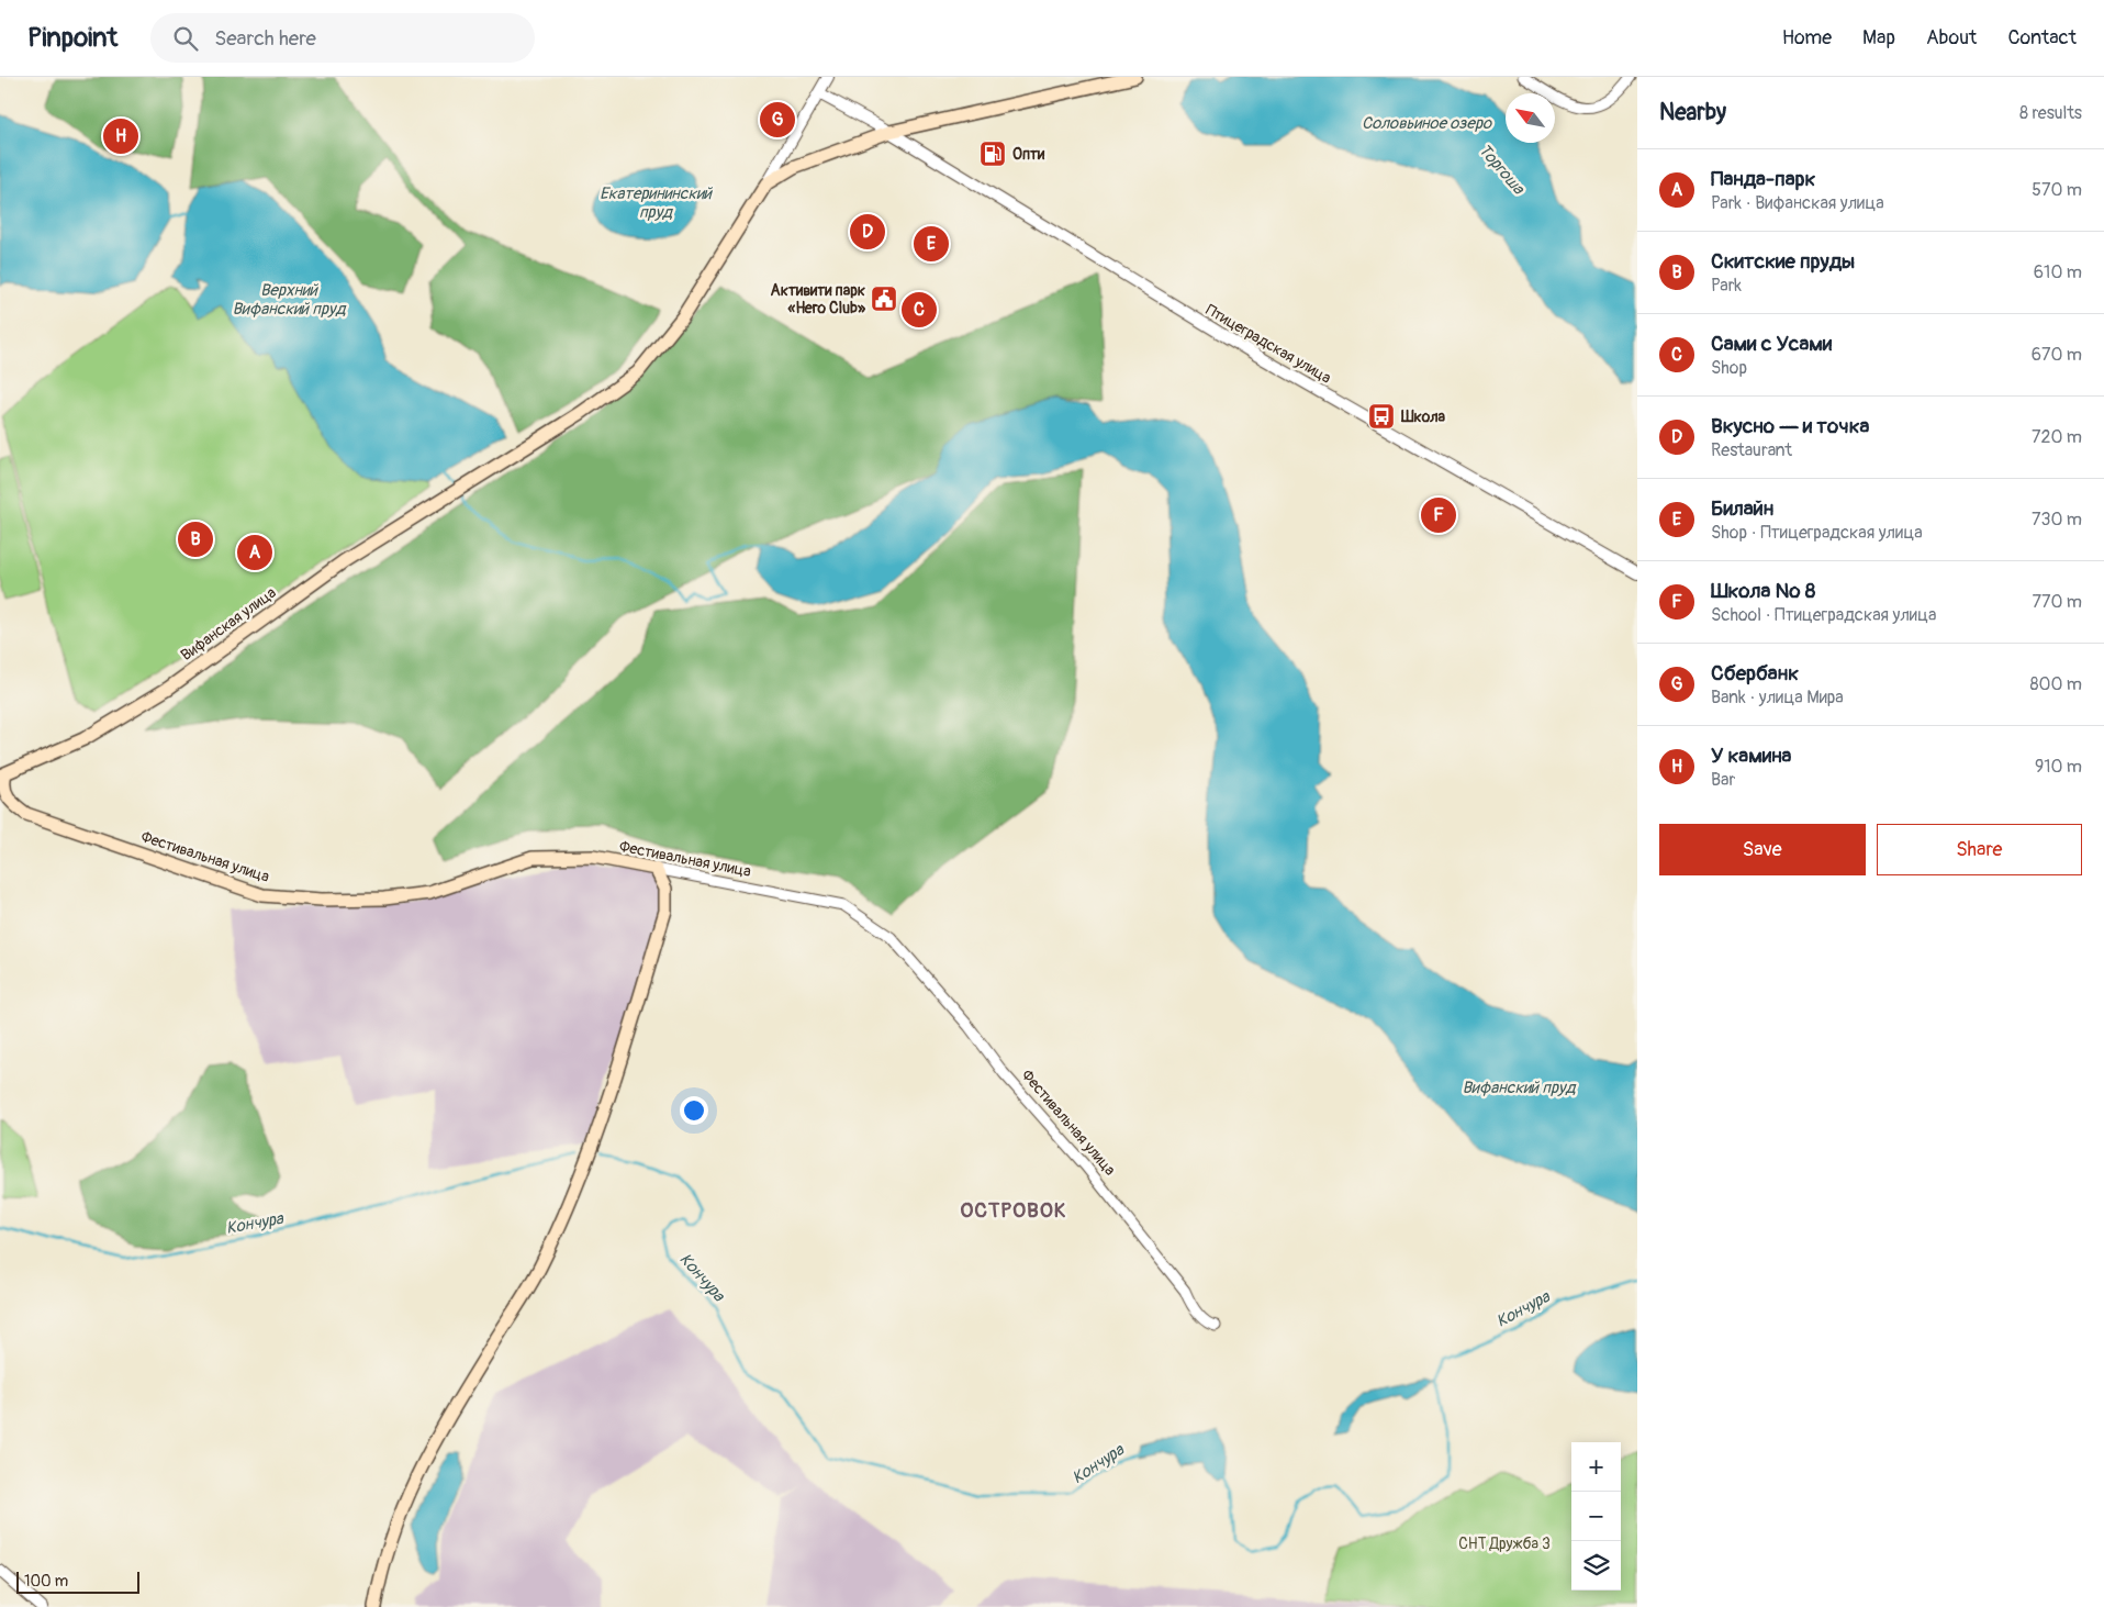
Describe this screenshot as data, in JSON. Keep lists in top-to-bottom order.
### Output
{
  "streets": {
    "main road": ["Вифанская улица", "Фестивальная улица"],
    "street": ["Птицеградская улица"]
  },
  "crossings": [
    ["Вифанская улица", "Фестивальная улица"]
  ],
  "districts": ["ОСТРОВОК"],
  "water": [
    "Соловьиное озеро",
    "Торгоша",
    "Екатерининский пруд",
    "Верхний Вифанский пруд",
    "Вифанский пруд",
    "Кончура"
  ],
  "parks": ["СНТ Дружба 3"],
  "places": {
    "fuel station": ["Опти"],
    "public building": ["Активити парк «Hero Club»"],
    "bus stop": ["Школа"]
  },
  "scale_bar": "100 m",
  "north": "top left",
  "page": {
    "header": "Pinpoint",
    "search": "Search here",
    "nav": [
      "Home",
      "Map",
      "About",
      "Contact"
    ],
    "heading": ["Nearby", "8 results"],
    "pins": [
      "G",
      "H",
      "D",
      "E",
      "C",
      "F",
      "B",
      "A"
    ],
    "list": [
      {
        "mark": "A",
        "name": "Панда-парк",
        "note": "Park · Вифанская улица",
        "value": "570 m"
      },
      {
        "mark": "B",
        "name": "Скитские пруды",
        "note": "Park",
        "value": "610 m"
      },
      {
        "mark": "C",
        "name": "Сами с Усами",
        "note": "Shop",
        "value": "670 m"
      },
      {
        "mark": "D",
        "name": "Вкусно — и точка",
        "note": "Restaurant",
        "value": "720 m"
      },
      {
        "mark": "E",
        "name": "Билайн",
        "note": "Shop · Птицеградская улица",
        "value": "730 m"
      },
      {
        "mark": "F",
        "name": "Школа № 8",
        "note": "School · Птицеградская улица",
        "value": "770 m"
      },
      {
        "mark": "G",
        "name": "Сбербанк",
        "note": "Bank · улица Мира",
        "value": "800 m"
      },
      {
        "mark": "H",
        "name": "У камина",
        "note": "Bar",
        "value": "910 m"
      }
    ],
    "buttons": ["Save", "Share"],
    "map_buttons": ["+", "−"],
    "scale": "100 m"
  }
}
